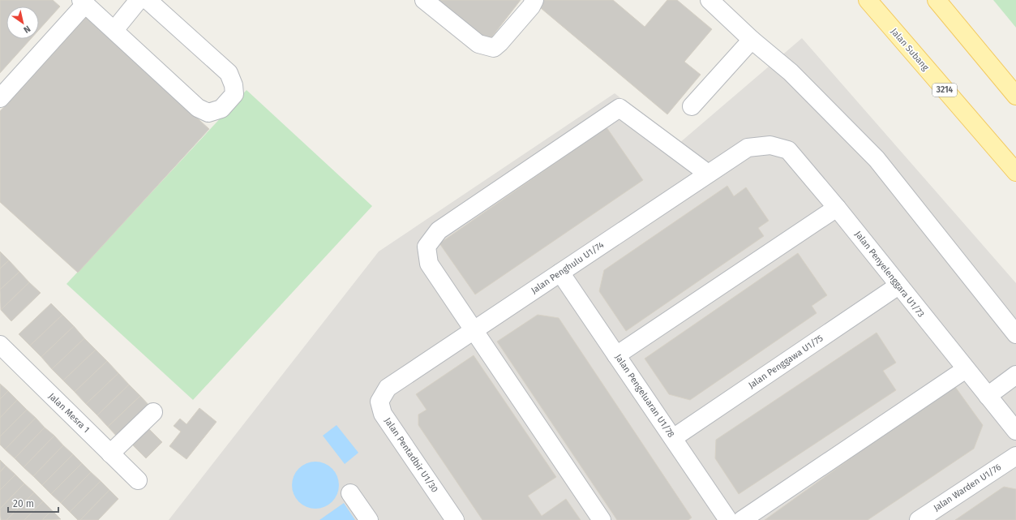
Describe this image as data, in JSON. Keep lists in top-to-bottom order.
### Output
{
  "streets": {
    "main road": ["Jalan Subang", "3214"],
    "street": [
      "Jalan Penghulu U1/74",
      "Jalan Penyelenggara U1/73",
      "Jalan Penggawa U1/75",
      "Jalan Pengeluaran U1/78",
      "Jalan Mesra 1",
      "Jalan Pentadbir U1/30",
      "Jalan Warden U1/76"
    ]
  },
  "crossings": [
    ["Jalan Penghulu U1/74", "Jalan Penyelenggara U1/73"],
    ["Jalan Penghulu U1/74", "Jalan Pengeluaran U1/78"],
    ["Jalan Penghulu U1/74", "Jalan Pentadbir U1/30"],
    ["Jalan Penyelenggara U1/73", "Jalan Penggawa U1/75"],
    ["Jalan Penggawa U1/75", "Jalan Pengeluaran U1/78"]
  ],
  "scale_bar": "20 m",
  "north": "bottom right"
}
